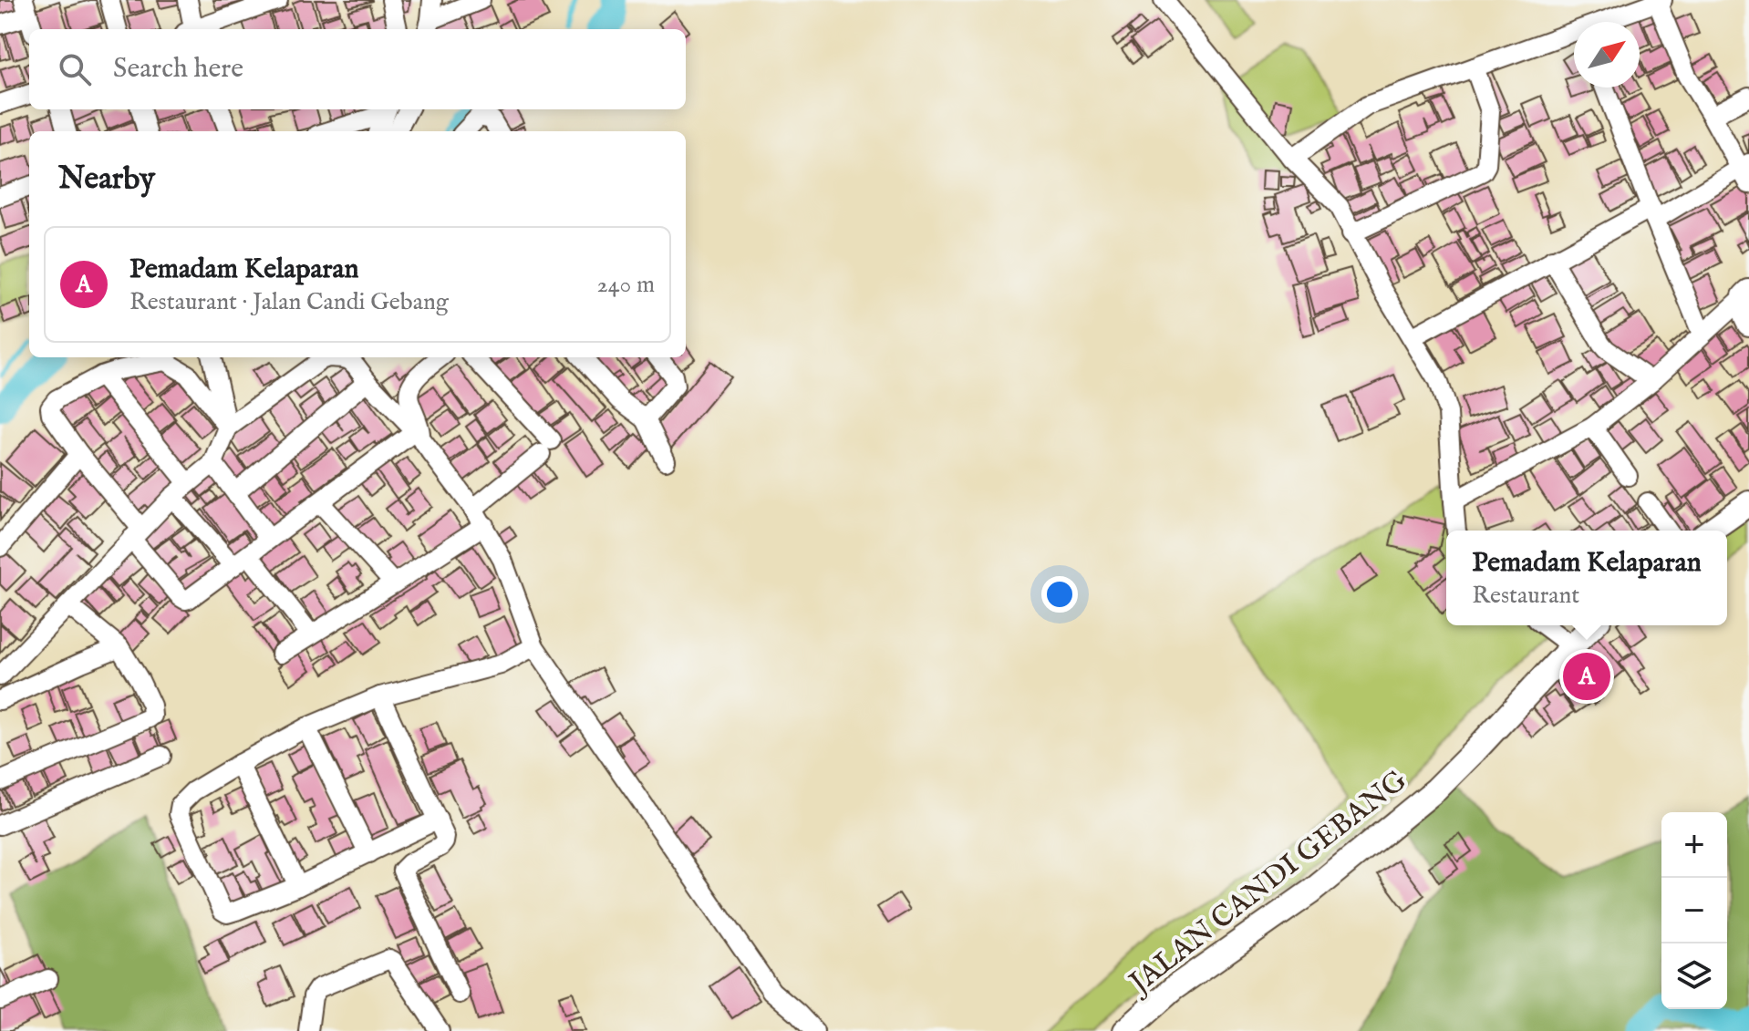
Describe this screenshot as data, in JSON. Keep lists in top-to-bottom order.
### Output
{
  "streets": {
    "main road": ["JALAN CANDI GEBANG"]
  },
  "north": "top right",
  "page": {
    "search": "Search here",
    "heading": "Nearby",
    "list": [
      {
        "mark": "A",
        "name": "Pemadam Kelaparan",
        "note": "Restaurant · Jalan Candi Gebang",
        "value": "240 m"
      }
    ],
    "popup": ["Pemadam Kelaparan", "Restaurant"],
    "pins": "A",
    "map_buttons": ["+", "−"]
  }
}
